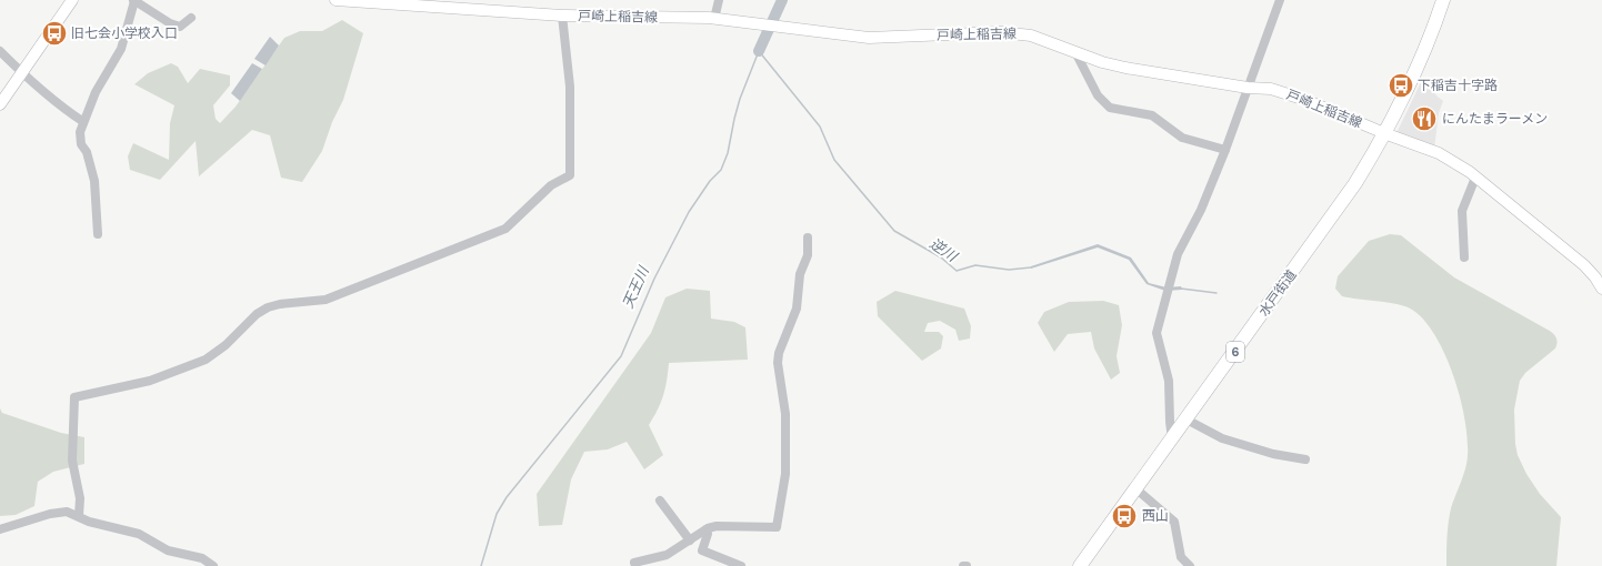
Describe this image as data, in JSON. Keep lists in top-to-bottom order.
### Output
{
  "streets": {
    "highway": ["水戸街道", "6"],
    "main road": ["戸崎上稲吉線"]
  },
  "crossings": [
    ["戸崎上稲吉線", "水戸街道"]
  ],
  "water": ["逆川", "天王川"],
  "places": {
    "bus stop": ["旧七会小学校入口", "下稲吉十字路", "西山"],
    "restaurant": ["にんたまラーメン"]
  }
}
